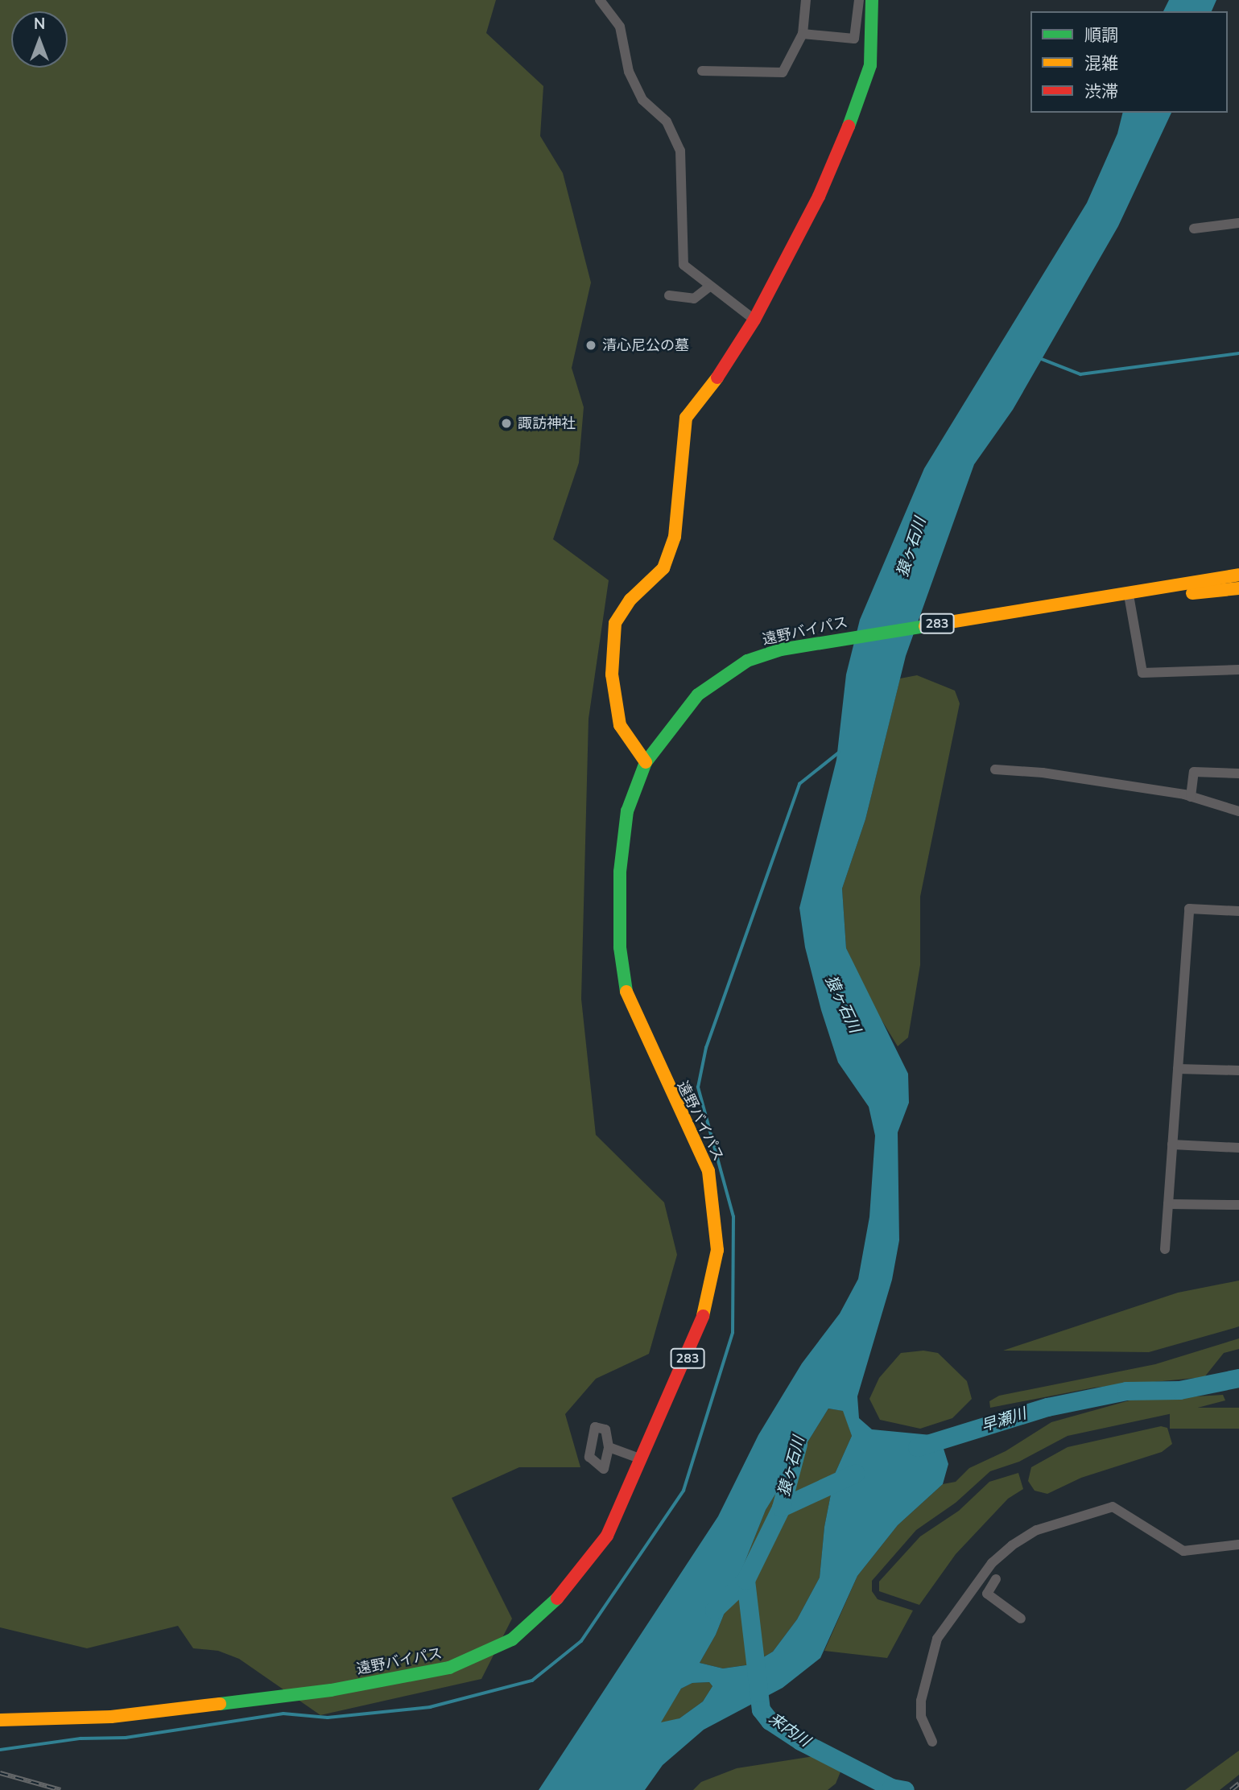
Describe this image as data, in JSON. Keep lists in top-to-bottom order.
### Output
{
  "streets": {
    "main road": ["283", "遠野バイパス"]
  },
  "water": ["猿ヶ石川", "早瀬川", "来内川"],
  "places": ["清心尼公の墓", "諏訪神社"],
  "legend": ["順調", "混雑", "渋滞"],
  "north": "top"
}
